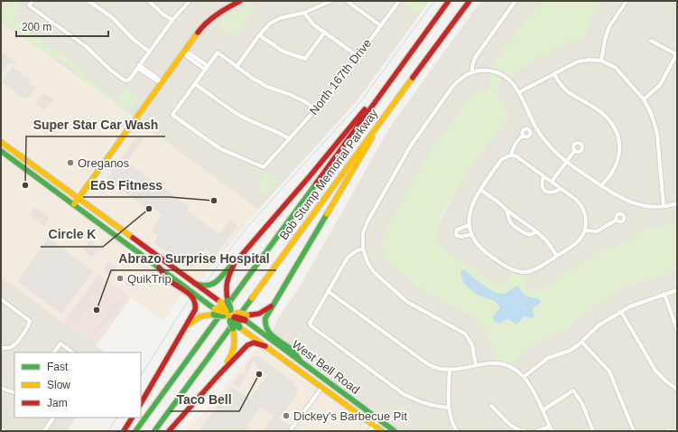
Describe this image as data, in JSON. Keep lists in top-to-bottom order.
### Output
{
  "streets": {
    "main road": ["Bob Stump Memorial Parkway", "West Bell Road"],
    "street": ["North 167th Drive"]
  },
  "places": [
    "Oreganos",
    "Super Star Car Wash",
    "EōS Fitness",
    "Circle K",
    "QuikTrip",
    "Abrazo Surprise Hospital",
    "Taco Bell",
    "Dickey's Barbecue Pit"
  ],
  "legend": ["Fast", "Slow", "Jam"],
  "scale_bar": "200 m"
}
